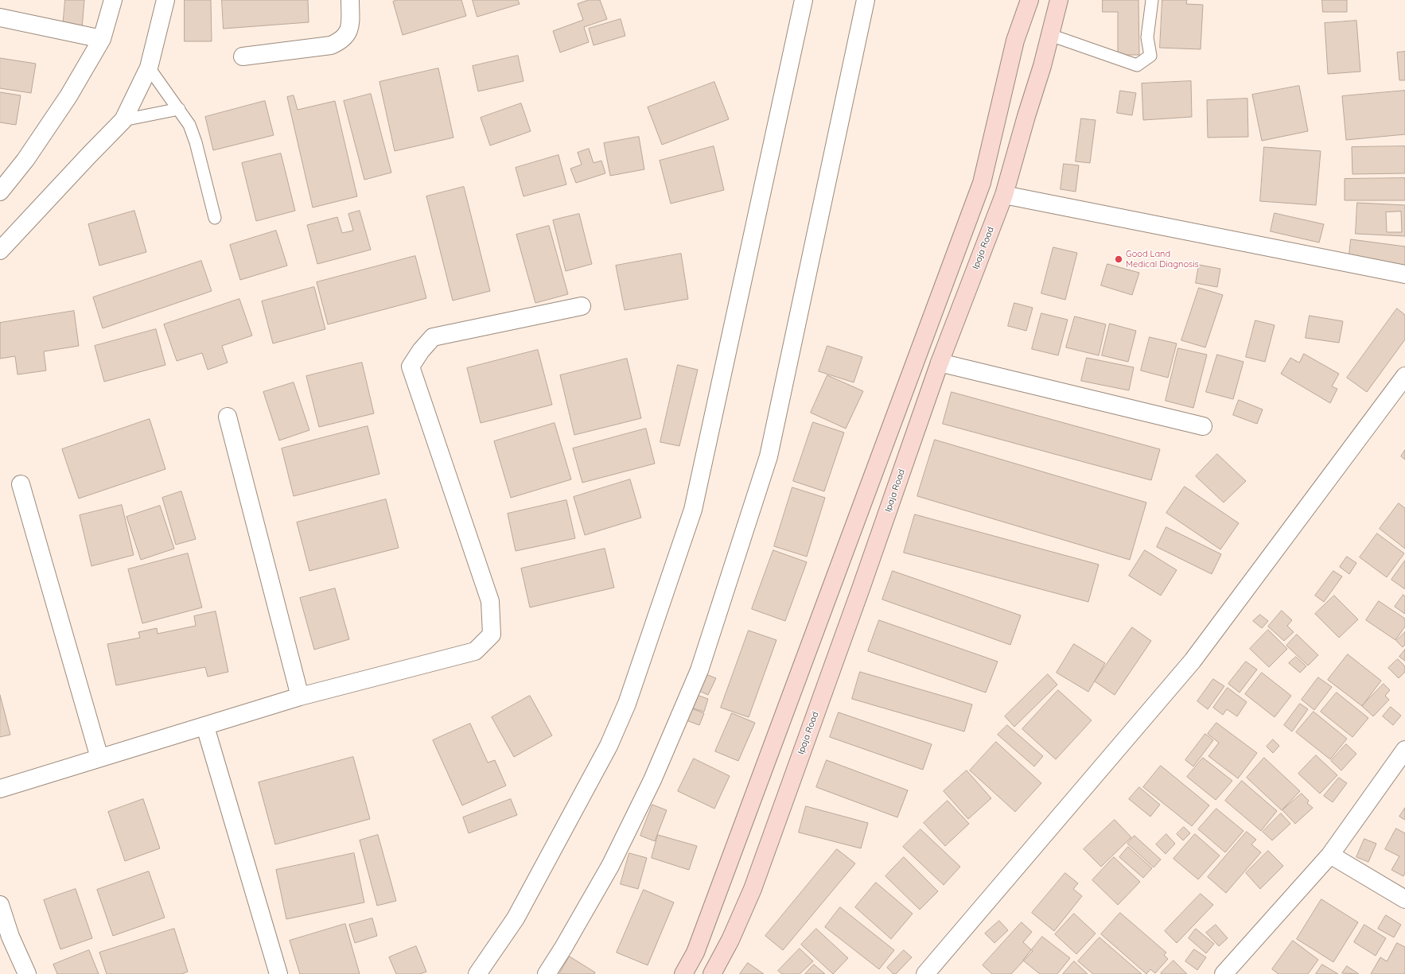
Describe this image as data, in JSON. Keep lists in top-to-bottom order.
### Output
{
  "streets": {
    "main road": ["Ipaja Road"]
  },
  "places": ["Good Land Medical Diagnosis"]
}
